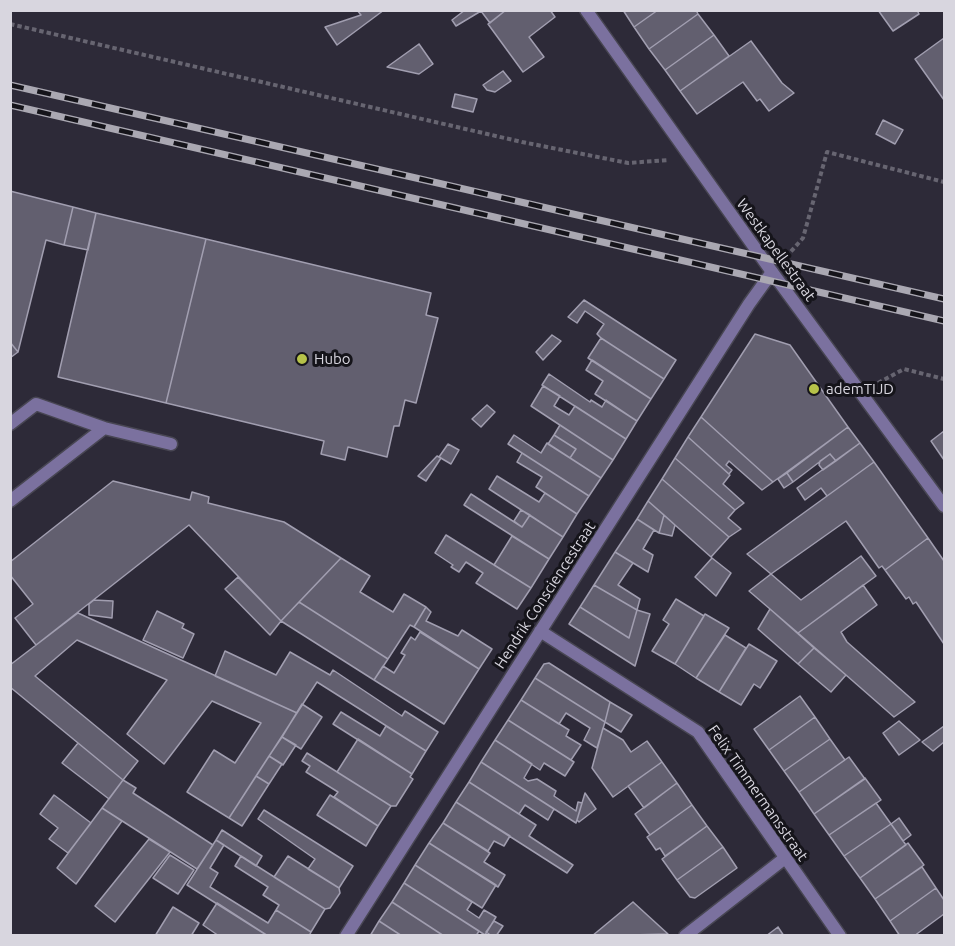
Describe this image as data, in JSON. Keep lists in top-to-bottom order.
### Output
{
  "streets": {
    "street": ["Westkapellestraat", "Hendrik Consciencestraat", "Felix Timmermansstraat"]
  },
  "crossings": [
    ["Westkapellestraat", "Hendrik Consciencestraat"],
    ["Hendrik Consciencestraat", "Felix Timmermansstraat"]
  ],
  "places": ["Hubo", "ademTIJD"]
}
